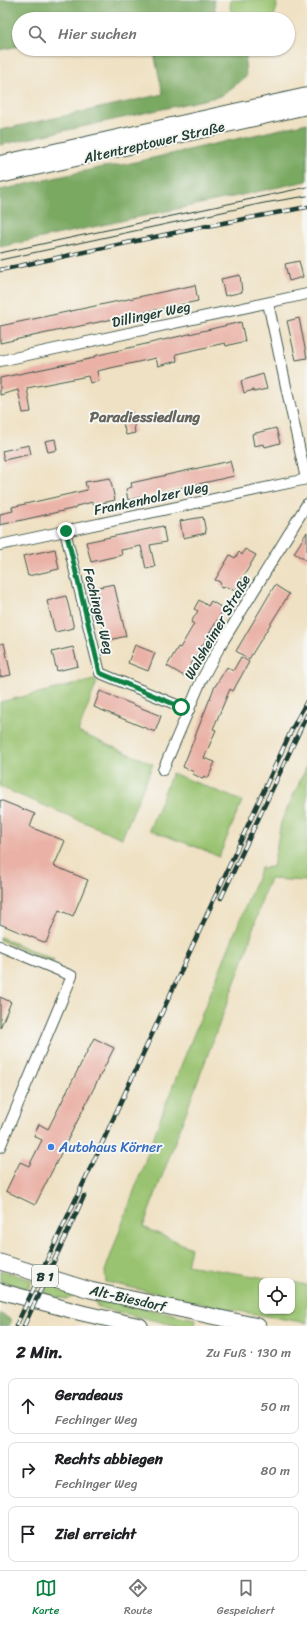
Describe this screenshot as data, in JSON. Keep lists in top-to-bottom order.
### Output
{
  "streets": {
    "main road": ["Altentreptower Straße", "B 1", "Alt-Biesdorf"],
    "street": [
      "Dillinger Weg",
      "Frankenholzer Weg",
      "Fechinger Weg",
      "Walsheimer Straße"
    ]
  },
  "crossings": [
    ["Frankenholzer Weg", "Fechinger Weg"],
    ["Fechinger Weg", "Walsheimer Straße"]
  ],
  "districts": ["Paradiessiedlung"],
  "places": ["Autohaus Körner"],
  "page": {
    "search": "Hier suchen",
    "heading": ["2 Min.", "Zu Fuß · 130 m"],
    "list": [
      ["Geradeaus", "Fechinger Weg", "50 m"],
      ["Rechts abbiegen", "Fechinger Weg", "80 m"],
      "Ziel erreicht"
    ],
    "nav": ["Karte", "Route", "Gespeichert"]
  }
}
